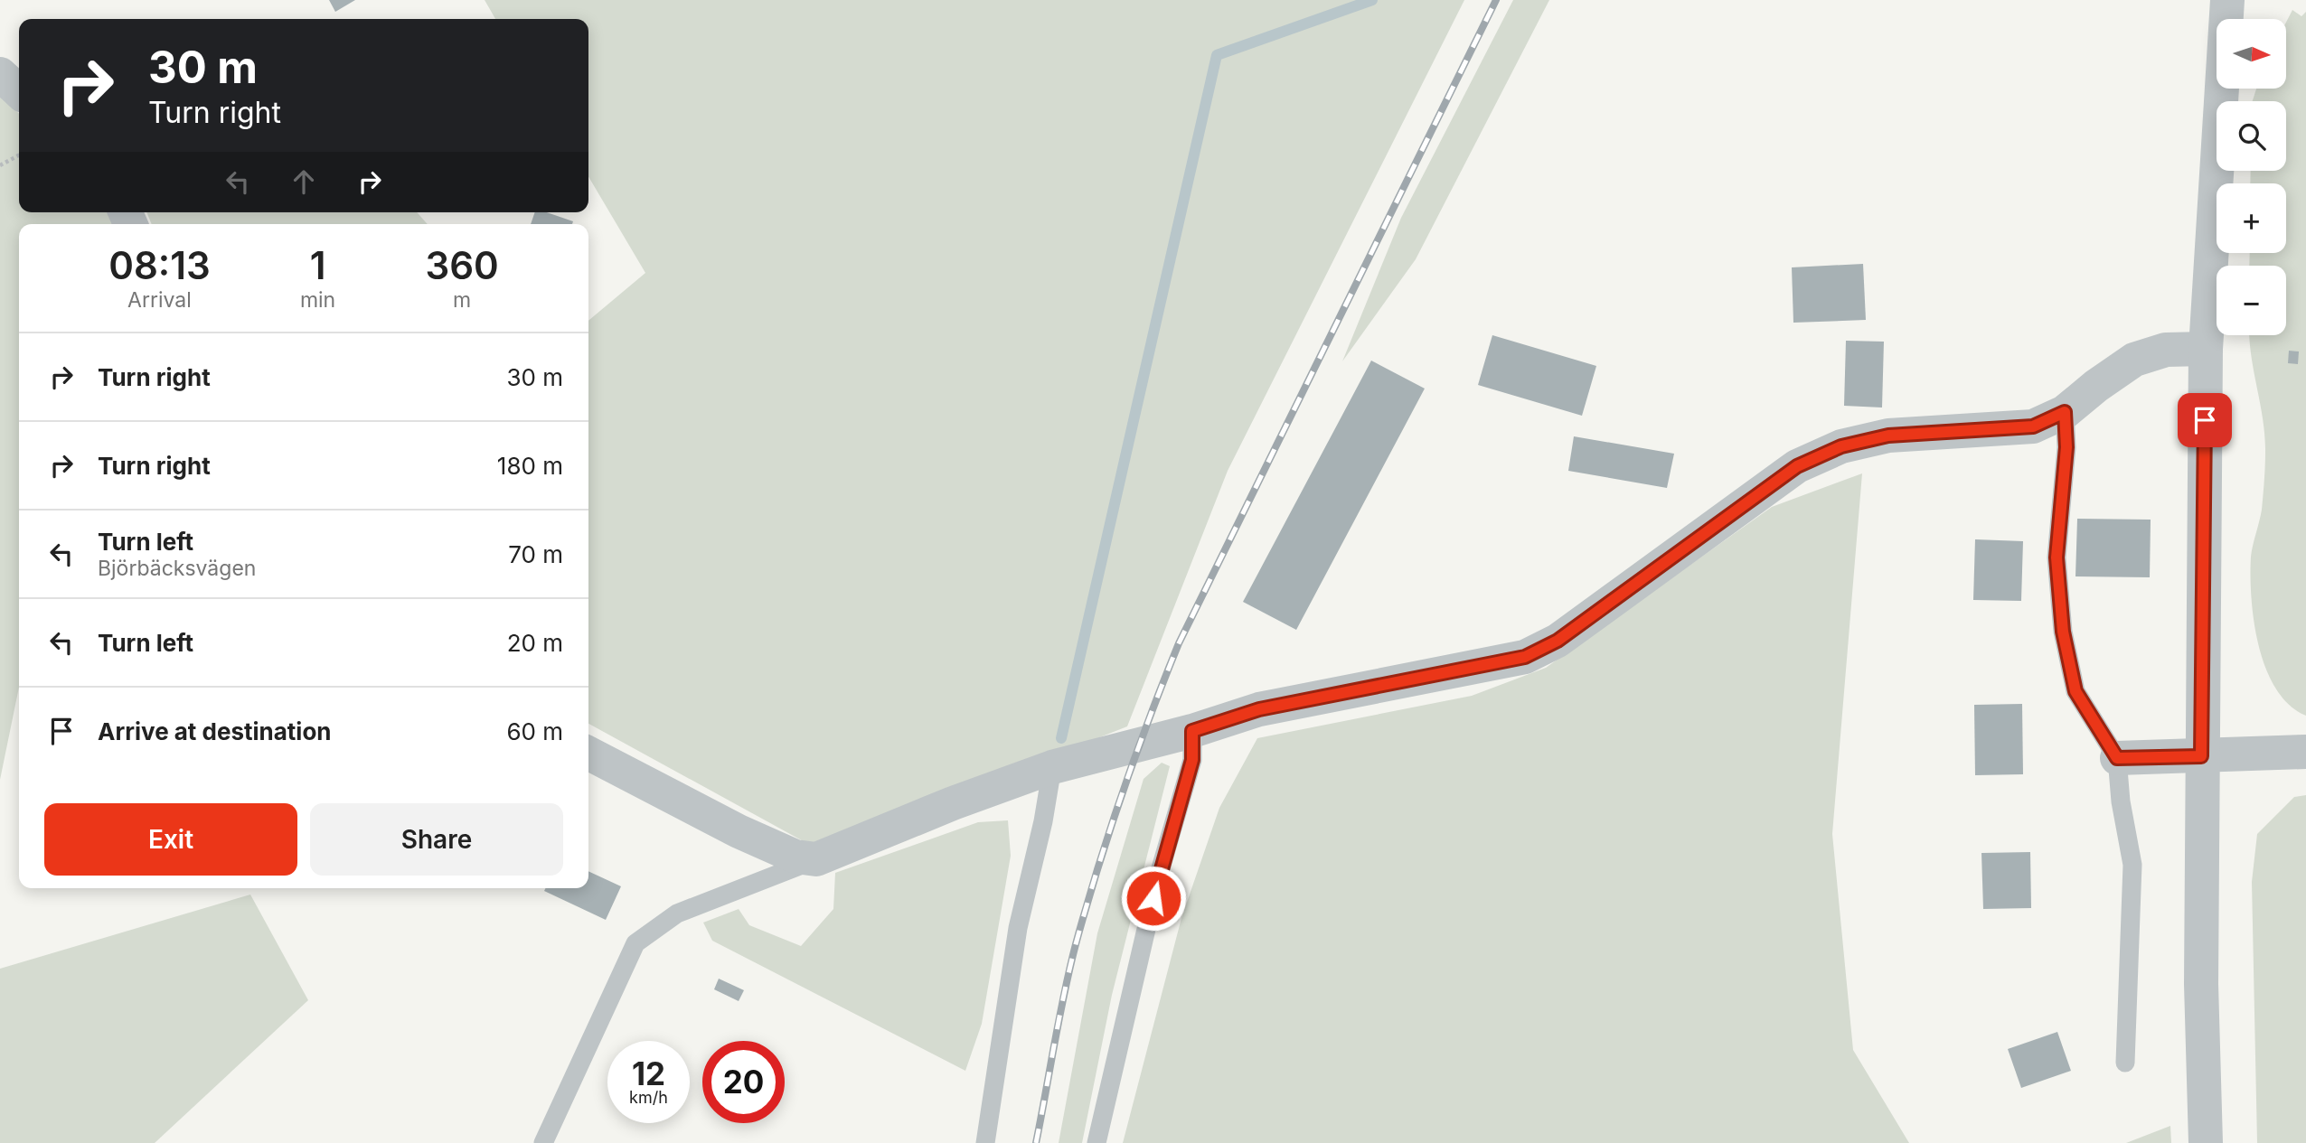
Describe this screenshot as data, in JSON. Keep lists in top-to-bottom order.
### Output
{
  "north": "right",
  "page": {
    "map_buttons": ["+", "−"],
    "turn": ["30 m", "Turn right"],
    "eta": [
      "08:13",
      "Arrival",
      "1",
      "min",
      "360",
      "m"
    ],
    "list": [
      {
        "name": "Turn right",
        "value": "30 m"
      },
      {
        "name": "Turn right",
        "value": "180 m"
      },
      {
        "name": "Turn left",
        "note": "Björbäcksvägen",
        "value": "70 m"
      },
      {
        "name": "Turn left",
        "value": "20 m"
      },
      {
        "name": "Arrive at destination",
        "value": "60 m"
      }
    ],
    "buttons": ["Exit", "Share"],
    "speed": "12 km/h",
    "limit": "20"
  }
}
